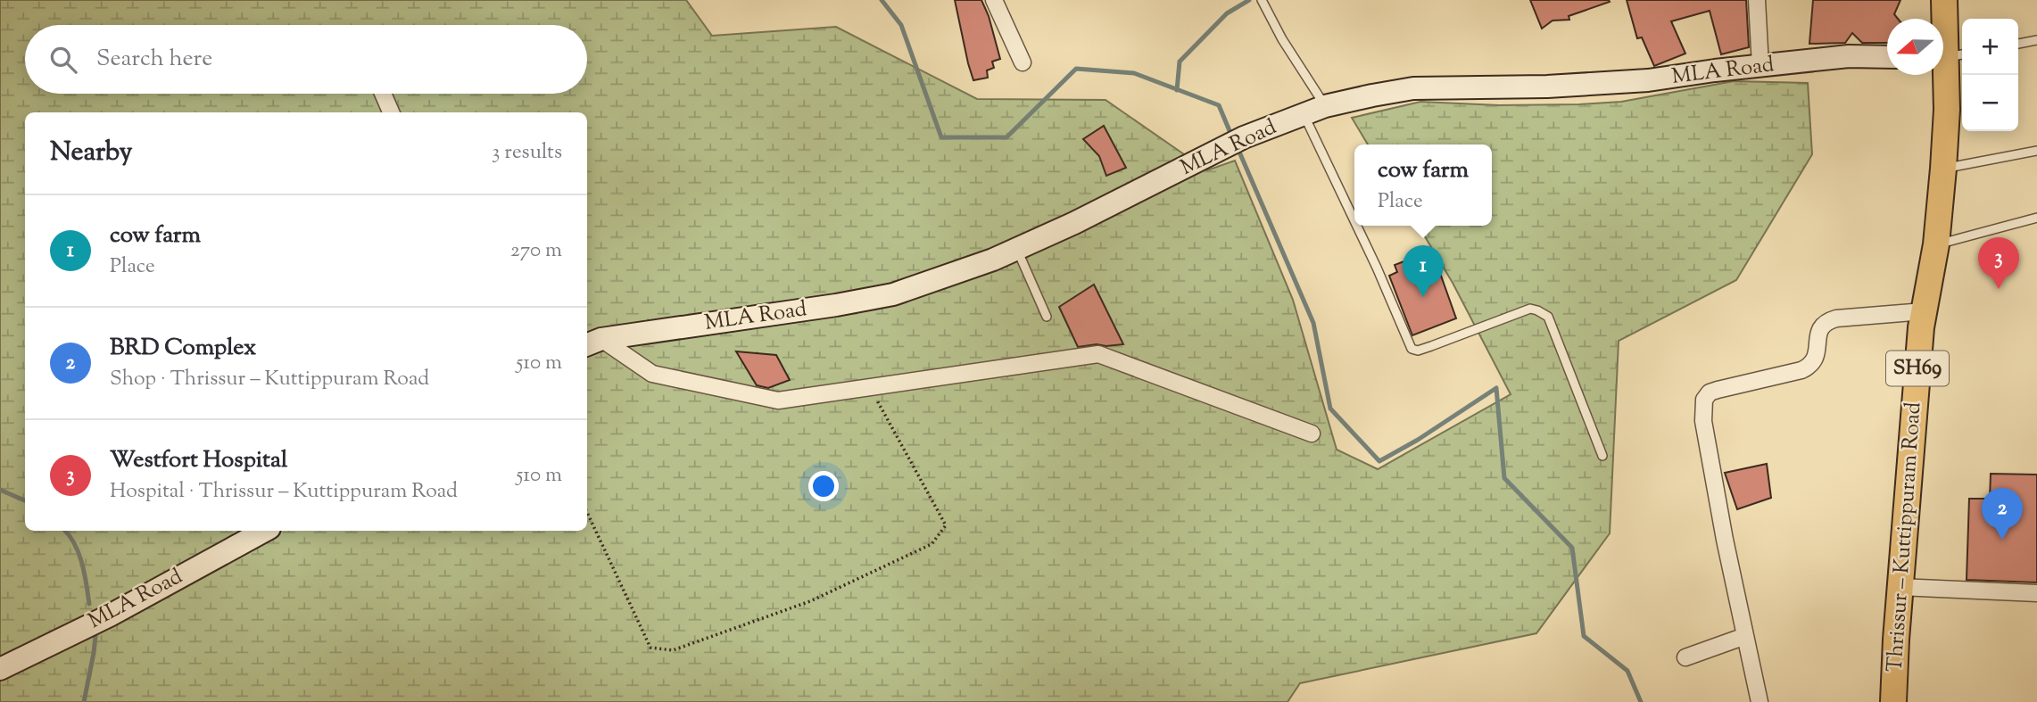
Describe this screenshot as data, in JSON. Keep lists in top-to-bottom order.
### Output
{
  "streets": {
    "main road": ["SH69", "Thrissur – Kuttippuram Road"],
    "street": ["MLA Road"]
  },
  "north": "left",
  "page": {
    "map_buttons": ["+", "−"],
    "search": "Search here",
    "heading": ["Nearby", "3 results"],
    "popup": ["cow farm", "Place"],
    "list": [
      {
        "mark": "1",
        "name": "cow farm",
        "note": "Place",
        "value": "270 m"
      },
      {
        "mark": "2",
        "name": "BRD Complex",
        "note": "Shop · Thrissur – Kuttippuram Road",
        "value": "510 m"
      },
      {
        "mark": "3",
        "name": "Westfort Hospital",
        "note": "Hospital · Thrissur – Kuttippuram Road",
        "value": "510 m"
      }
    ],
    "pins": ["3", "1", "2"]
  }
}
